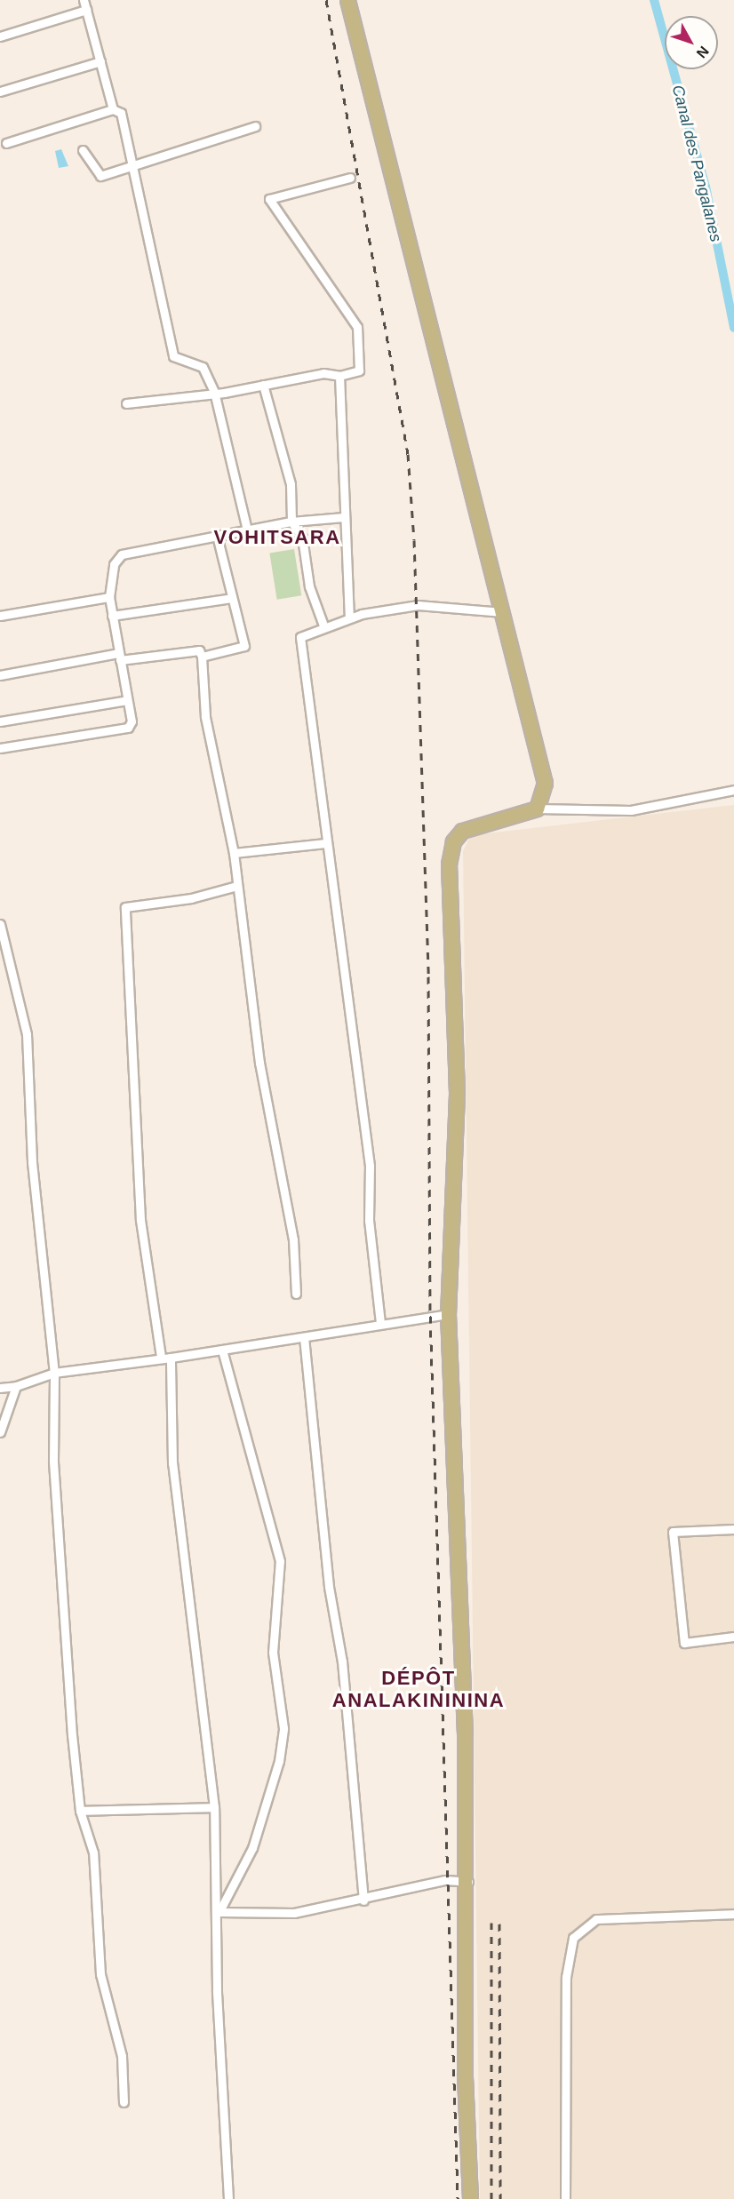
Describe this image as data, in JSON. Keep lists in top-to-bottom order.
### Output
{
  "districts": ["VOHITSARA", "DÉPÔT ANALAKINININA"],
  "water": ["Canal des Pangalanes"],
  "north": "bottom right"
}
